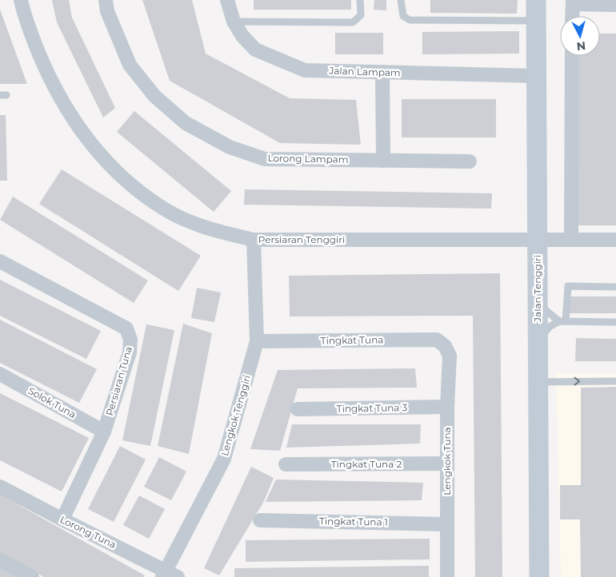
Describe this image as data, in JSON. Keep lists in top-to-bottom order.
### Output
{
  "streets": {
    "street": [
      "Jalan Lampam",
      "Lorong Lampam",
      "Persiaran Tenggiri",
      "Jalan Tenggiri",
      "Tingkat Tuna",
      "Persiaran Tuna",
      "Solok Tuna",
      "Tingkat Tuna 3",
      "Lengkok Tenggiri",
      "Lengkok Tuna",
      "Tingkat Tuna 2",
      "Tingkat Tuna 1",
      "Lorong Tuna"
    ]
  },
  "crossings": [
    ["Jalan Lampam", "Jalan Tenggiri"],
    ["Persiaran Tenggiri", "Jalan Tenggiri"],
    ["Persiaran Tenggiri", "Lengkok Tenggiri"],
    ["Tingkat Tuna", "Lengkok Tenggiri"],
    ["Tingkat Tuna", "Lengkok Tuna"],
    ["Persiaran Tuna", "Solok Tuna"],
    ["Persiaran Tuna", "Lorong Tuna"],
    ["Tingkat Tuna 3", "Lengkok Tuna"],
    ["Lengkok Tenggiri", "Lorong Tuna"],
    ["Lengkok Tuna", "Tingkat Tuna 2"],
    ["Lengkok Tuna", "Tingkat Tuna 1"]
  ],
  "north": "bottom"
}
